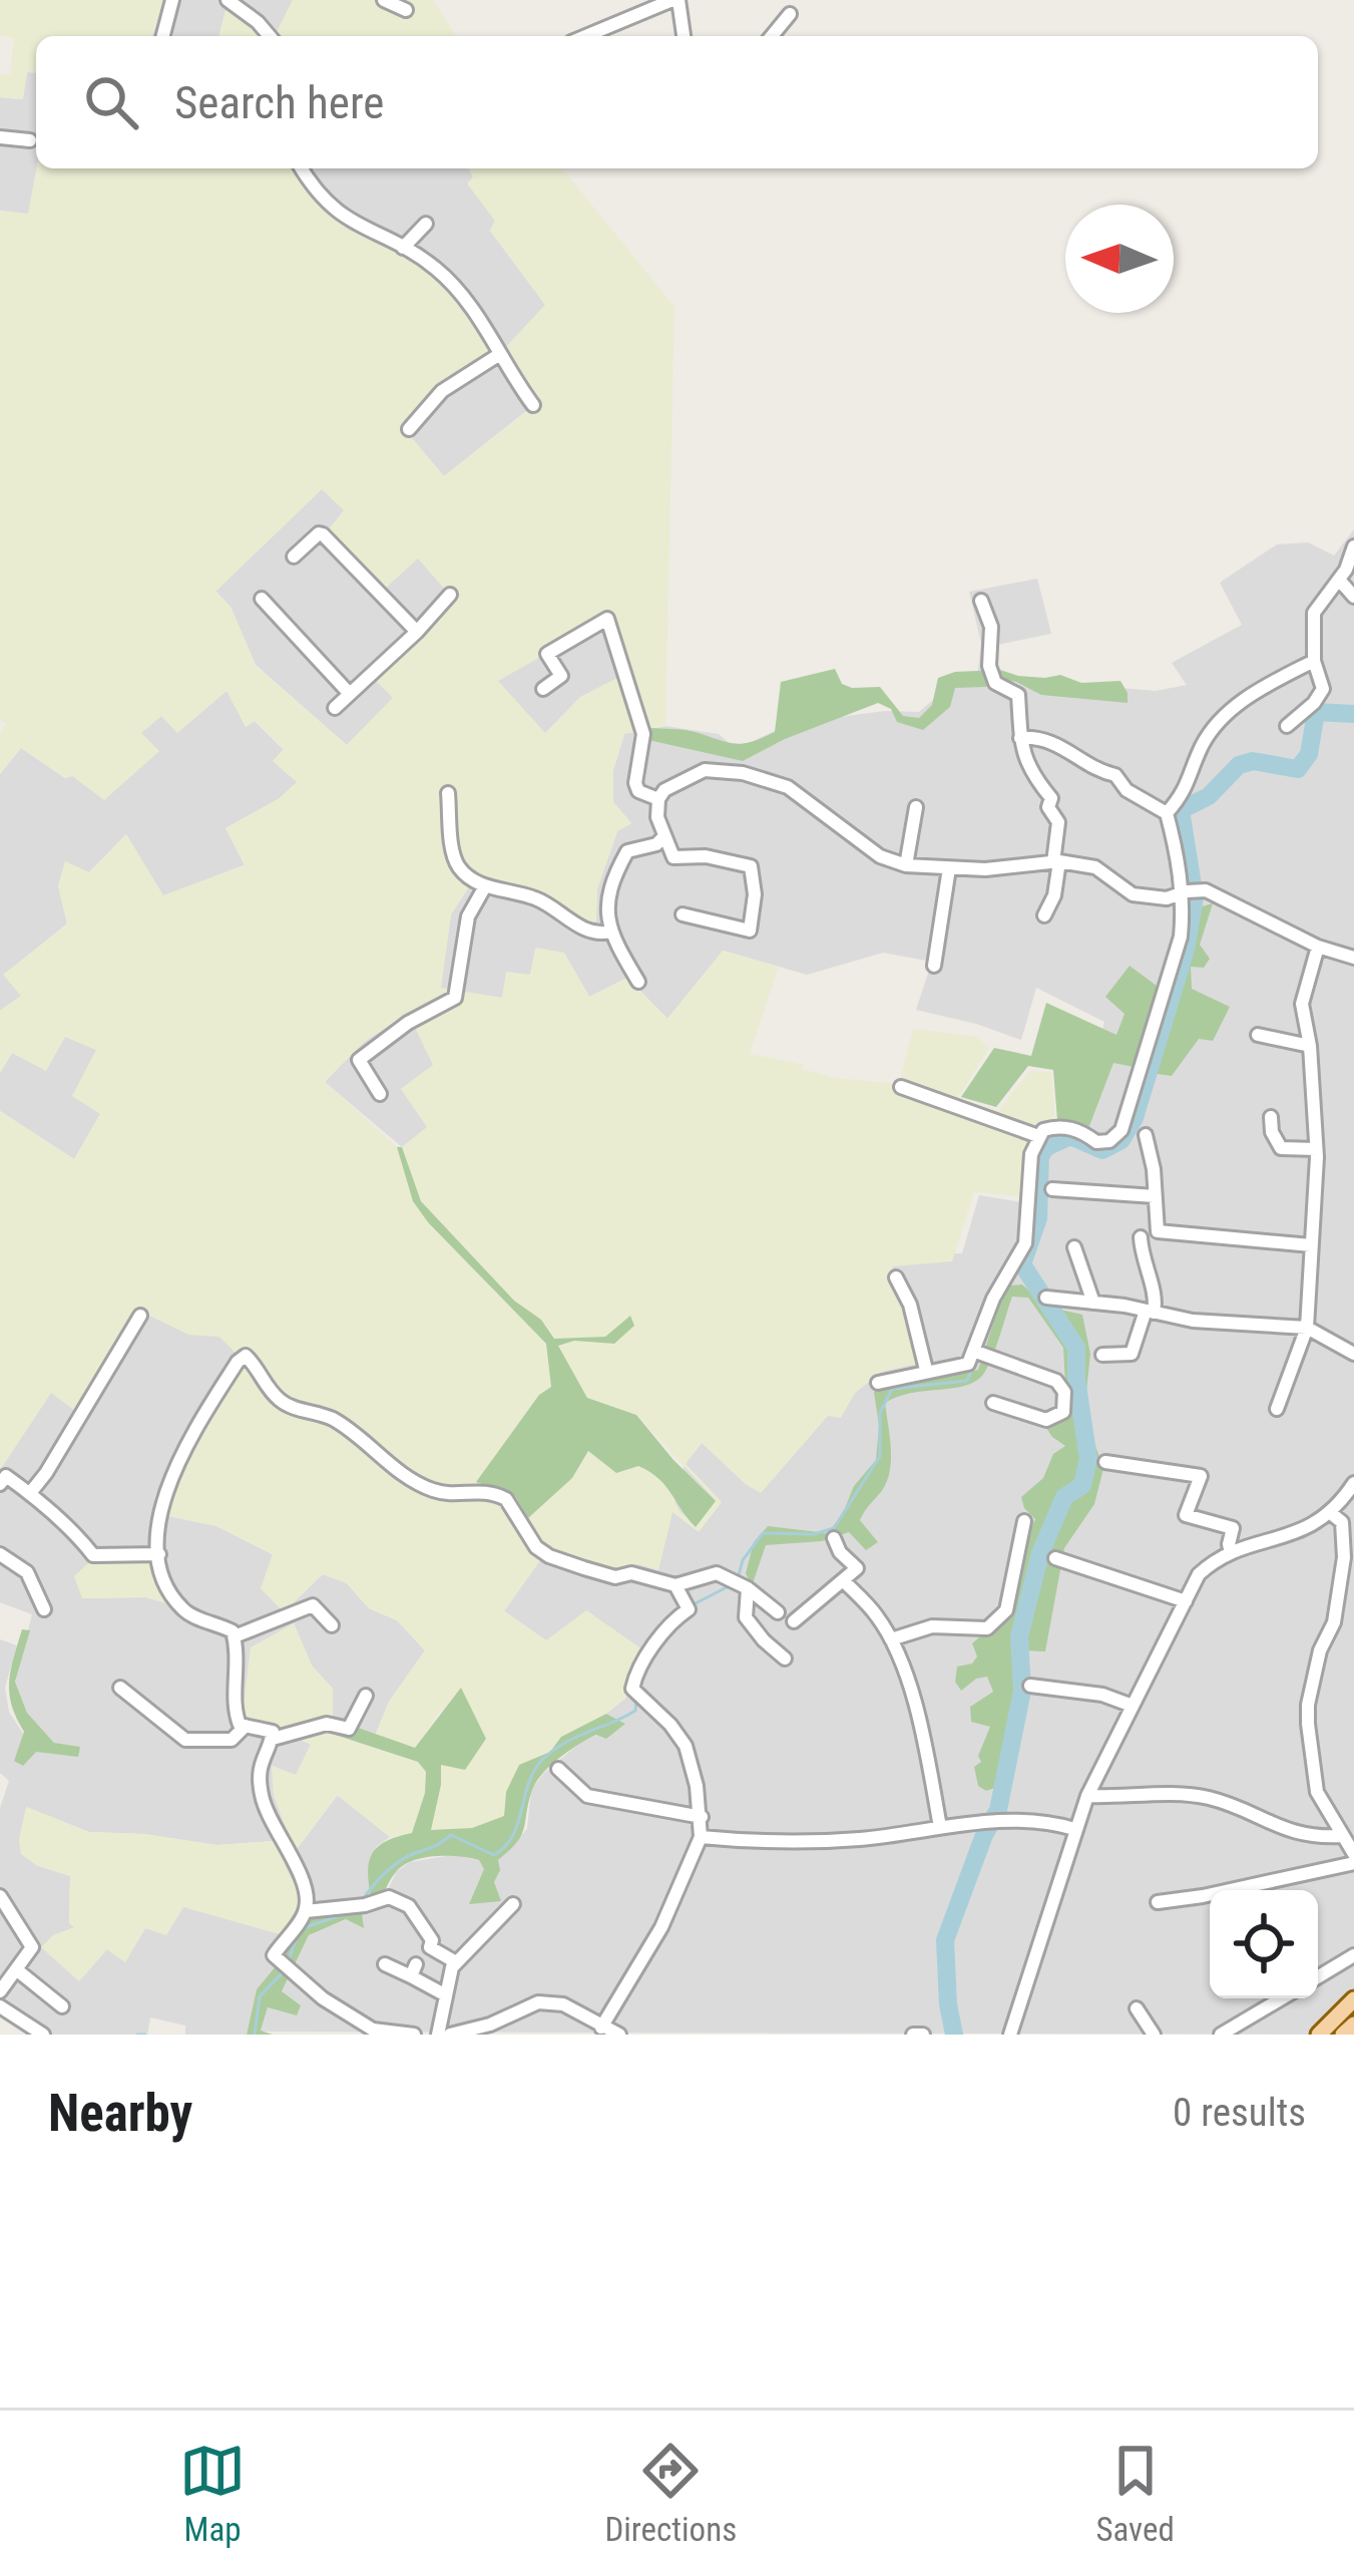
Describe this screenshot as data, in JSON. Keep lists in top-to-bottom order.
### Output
{
  "north": "left",
  "page": {
    "search": "Search here",
    "heading": ["Nearby", "0 results"],
    "nav": ["Map", "Directions", "Saved"]
  }
}
